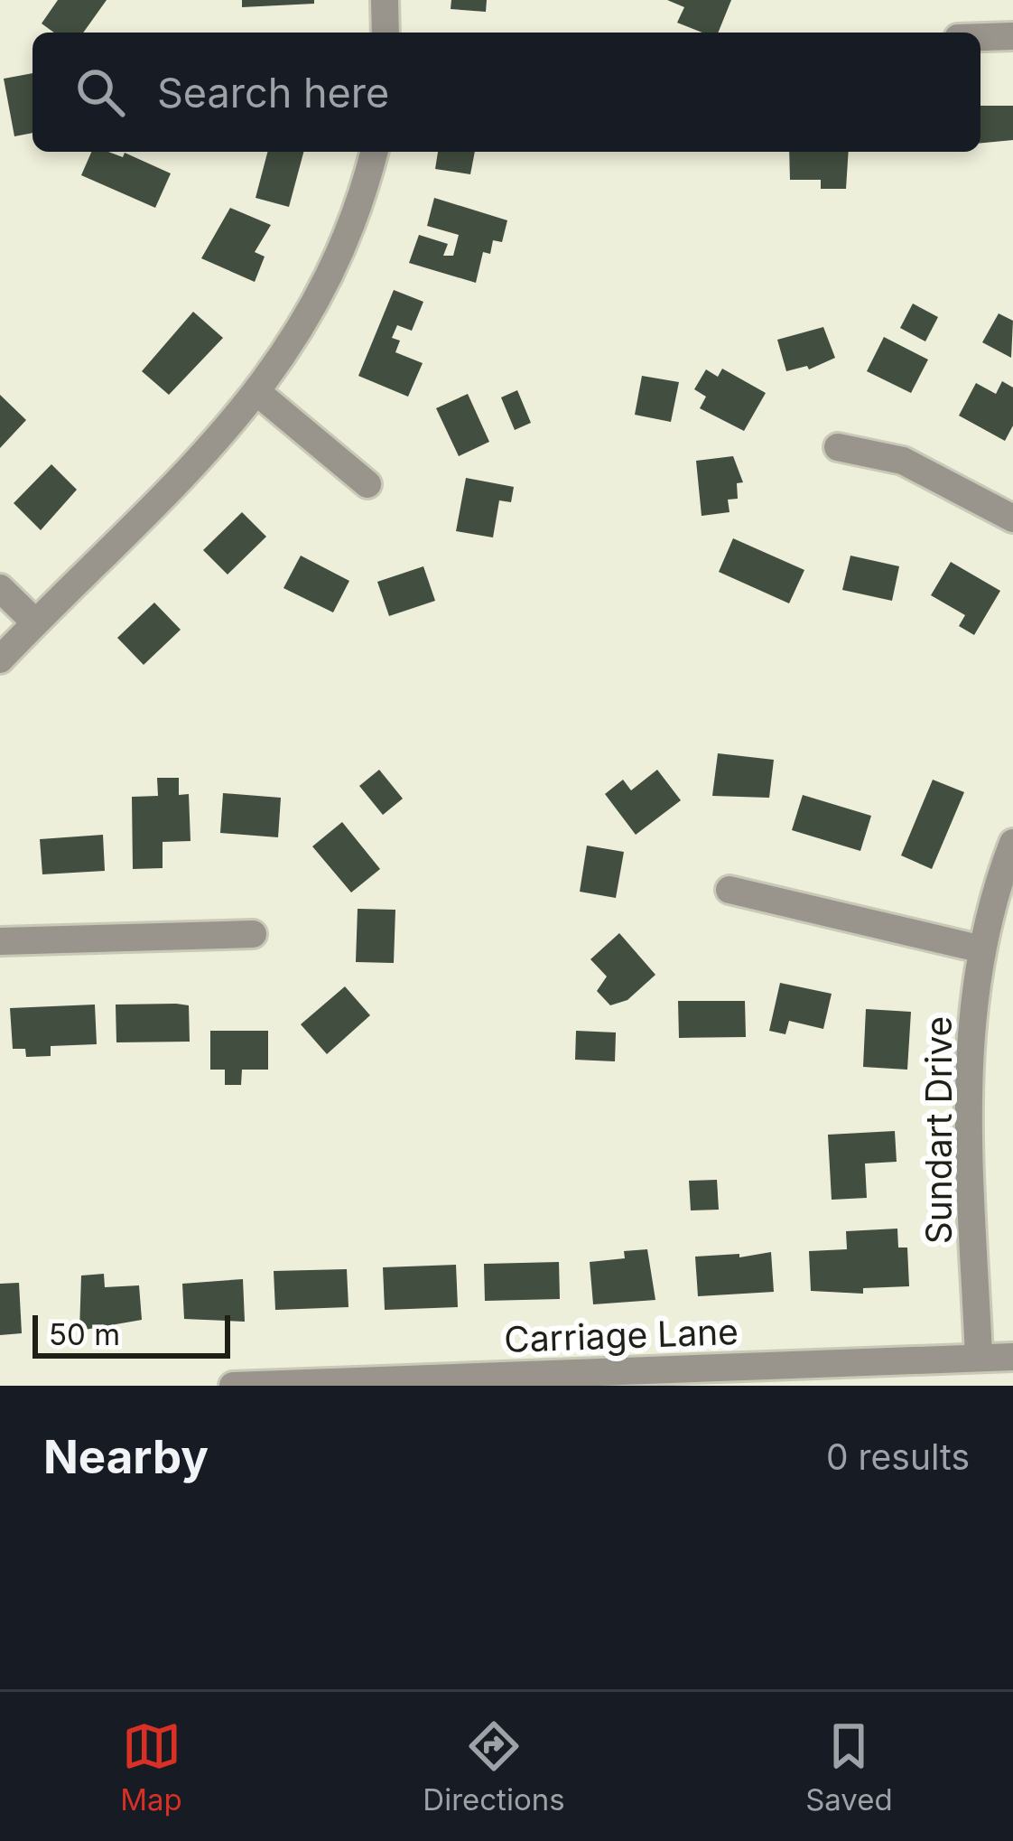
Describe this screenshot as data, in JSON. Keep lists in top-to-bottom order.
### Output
{
  "streets": {
    "street": ["Sundart Drive", "Carriage Lane"]
  },
  "crossings": [
    ["Sundart Drive", "Carriage Lane"]
  ],
  "scale_bar": "50 m",
  "page": {
    "search": "Search here",
    "scale": "50 m",
    "heading": ["Nearby", "0 results"],
    "nav": ["Map", "Directions", "Saved"]
  }
}
